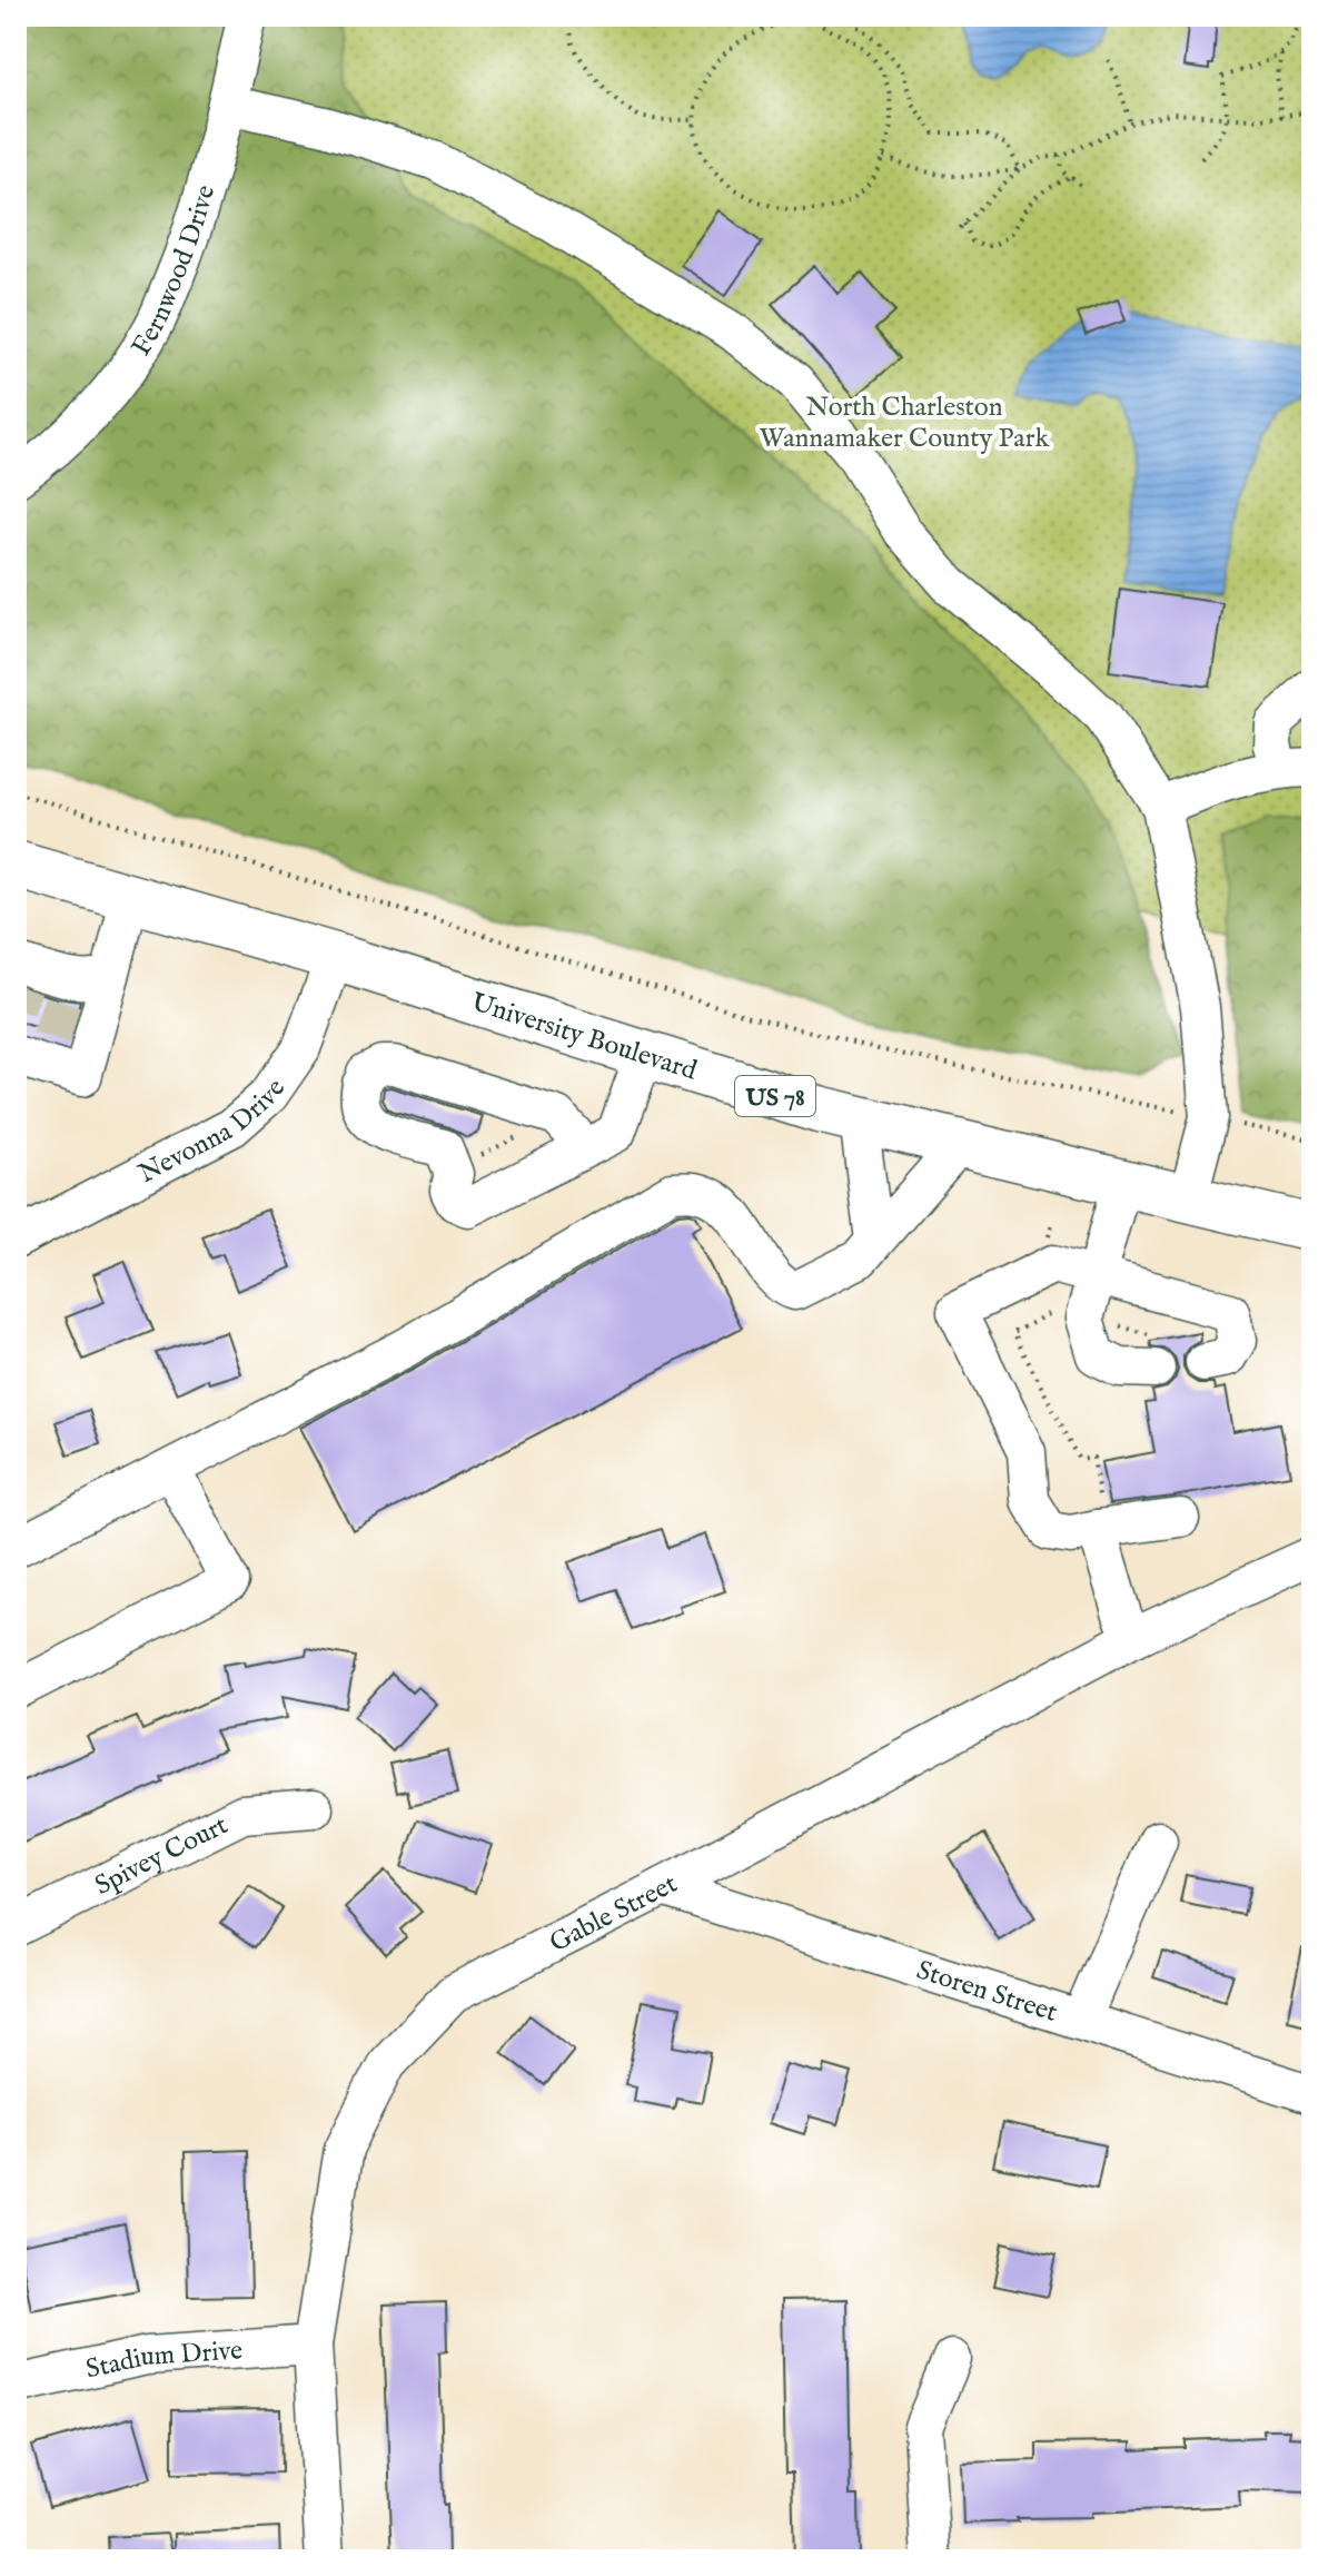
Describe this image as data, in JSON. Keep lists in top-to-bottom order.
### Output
{
  "streets": {
    "main road": ["University Boulevard", "US 78"],
    "street": [
      "Fernwood Drive",
      "Nevonna Drive",
      "Spivey Court",
      "Gable Street",
      "Storen Street",
      "Stadium Drive"
    ]
  },
  "crossings": [
    ["University Boulevard", "Nevonna Drive"],
    ["Gable Street", "Storen Street"],
    ["Gable Street", "Stadium Drive"]
  ],
  "parks": ["North Charleston Wannamaker County Park"]
}
